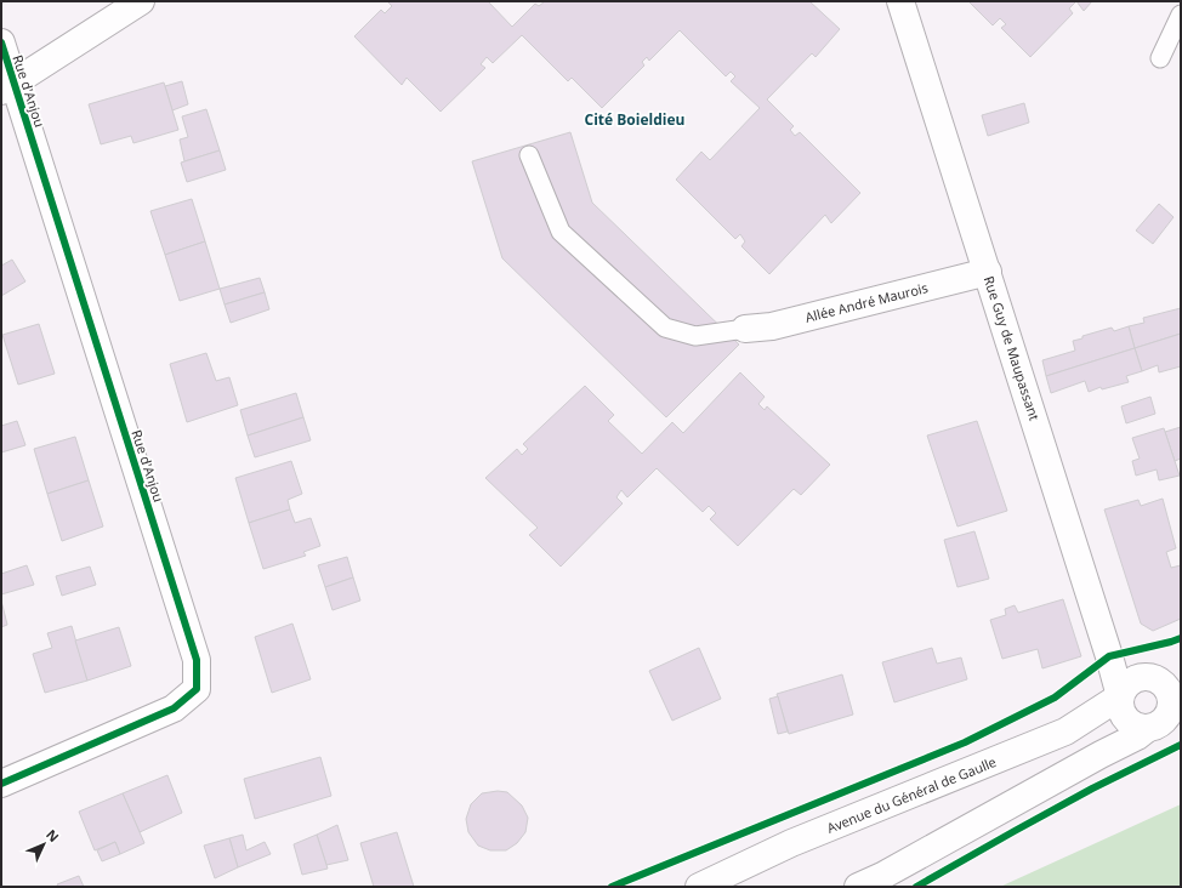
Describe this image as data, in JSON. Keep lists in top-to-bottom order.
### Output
{
  "streets": {
    "street": [
      "Rue d'Anjou",
      "Allée André Maurois",
      "Rue Guy de Maupassant",
      "Avenue du Général de Gaulle"
    ]
  },
  "crossings": [
    ["Allée André Maurois", "Rue Guy de Maupassant"],
    ["Rue Guy de Maupassant", "Avenue du Général de Gaulle"]
  ],
  "districts": ["Cité Boieldieu"],
  "north": "top right"
}
